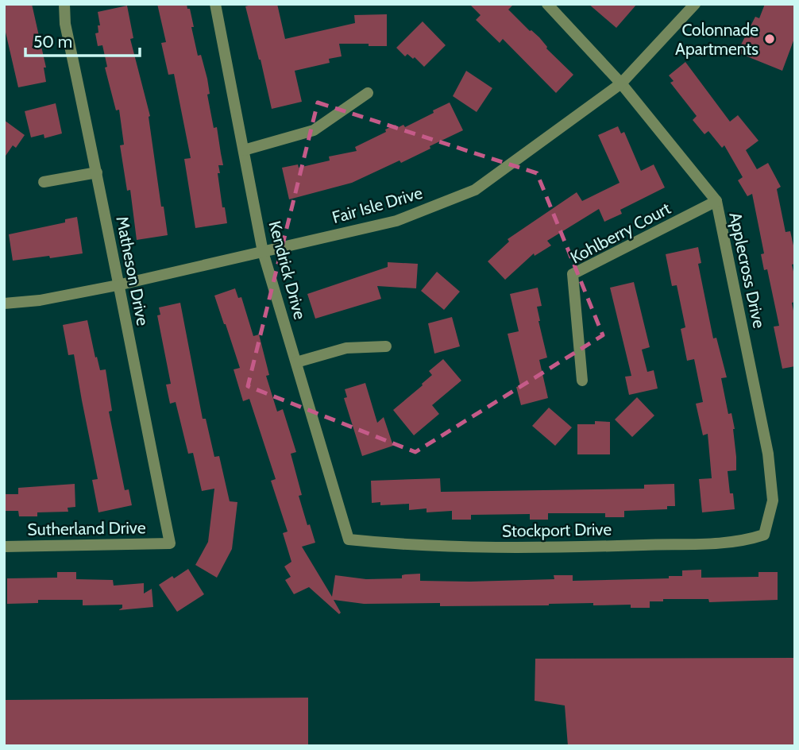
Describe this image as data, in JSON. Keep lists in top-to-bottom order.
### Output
{
  "streets": {
    "street": [
      "Fair Isle Drive",
      "Kohlberry Court",
      "Kendrick Drive",
      "Applecross Drive",
      "Matheson Drive",
      "Sutherland Drive",
      "Stockport Drive"
    ]
  },
  "crossings": [
    ["Fair Isle Drive", "Kendrick Drive"],
    ["Fair Isle Drive", "Applecross Drive"],
    ["Fair Isle Drive", "Matheson Drive"],
    ["Kohlberry Court", "Applecross Drive"],
    ["Kendrick Drive", "Stockport Drive"],
    ["Applecross Drive", "Stockport Drive"],
    ["Matheson Drive", "Sutherland Drive"]
  ],
  "places": ["Colonnade Apartments"],
  "scale_bar": "50 m"
}
